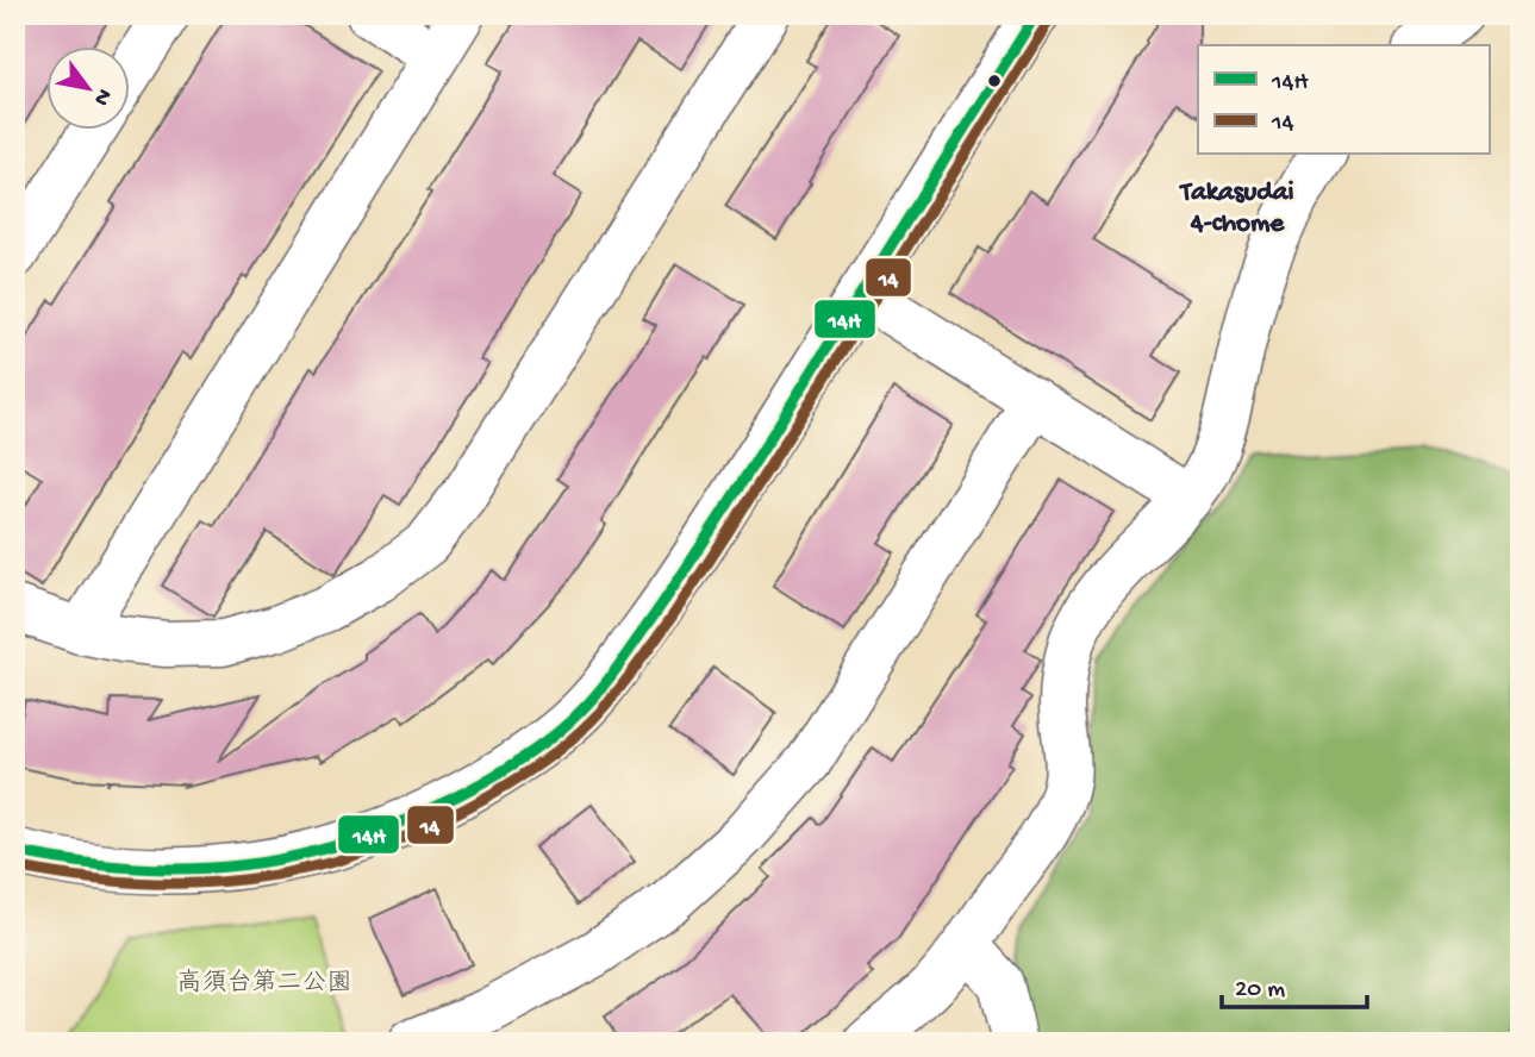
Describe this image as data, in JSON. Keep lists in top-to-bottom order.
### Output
{
  "districts": ["Takasudai 4-chome"],
  "parks": ["高須台第二公園"],
  "lines": ["transit line 14H", "transit line 14"],
  "legend": ["14H", "14"],
  "scale_bar": "20 m",
  "north": "bottom right"
}
